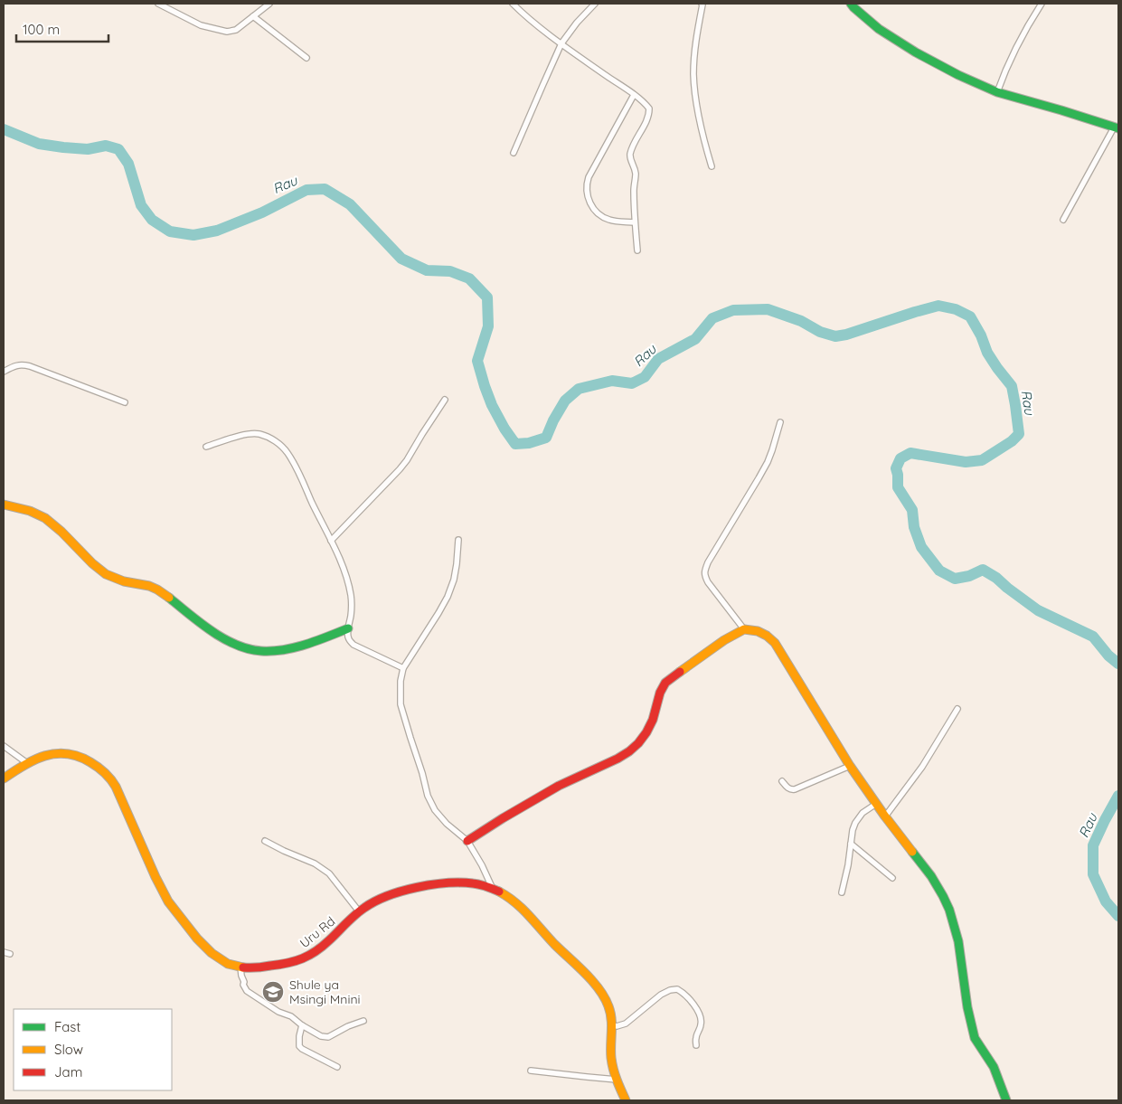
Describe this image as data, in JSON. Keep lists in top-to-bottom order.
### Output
{
  "streets": {
    "street": ["Uru Rd"]
  },
  "water": ["Rau"],
  "places": {
    "school or university": ["Shule ya Msingi Mnini"]
  },
  "legend": ["Fast", "Slow", "Jam"],
  "scale_bar": "100 m"
}
